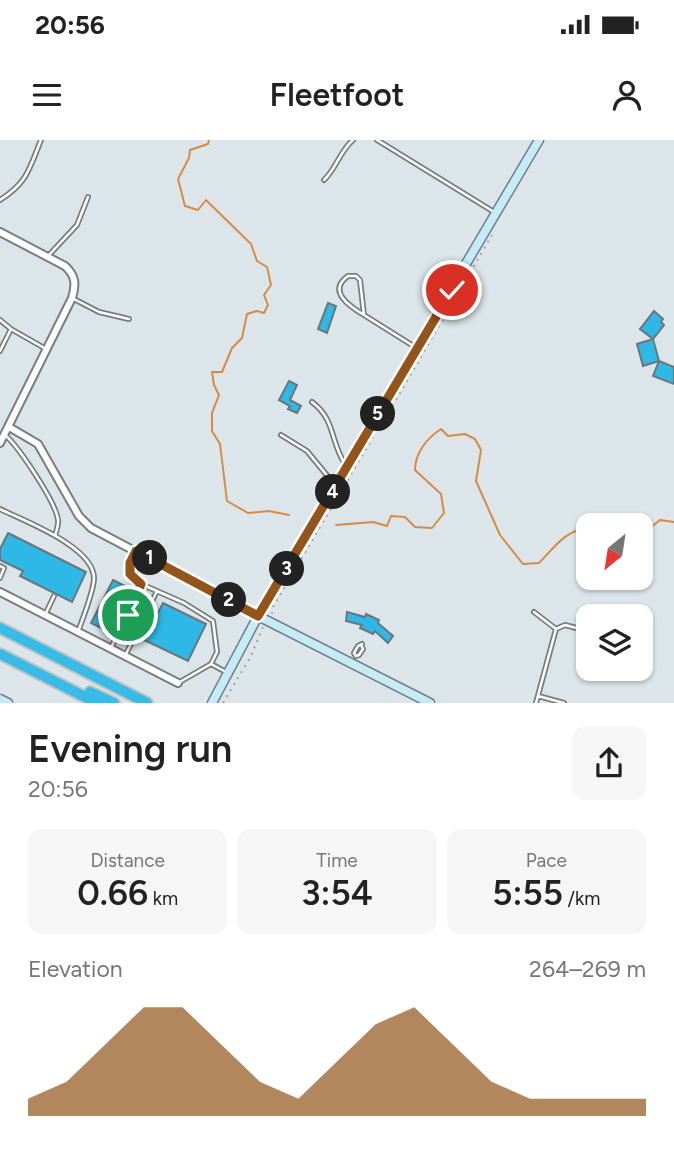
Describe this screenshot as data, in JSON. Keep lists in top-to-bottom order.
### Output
{
  "north": "bottom left",
  "page": {
    "status": "20:56",
    "header": "Fleetfoot",
    "pins": [
      "5",
      "4",
      "1",
      "3",
      "2"
    ],
    "heading": ["Evening run", "20:56"],
    "stats": [
      ["Distance", "0.66 km"],
      ["Time", "3:54"],
      ["Pace", "5:55 /km"]
    ],
    "chart": ["Elevation", "264–269 m"]
  }
}
